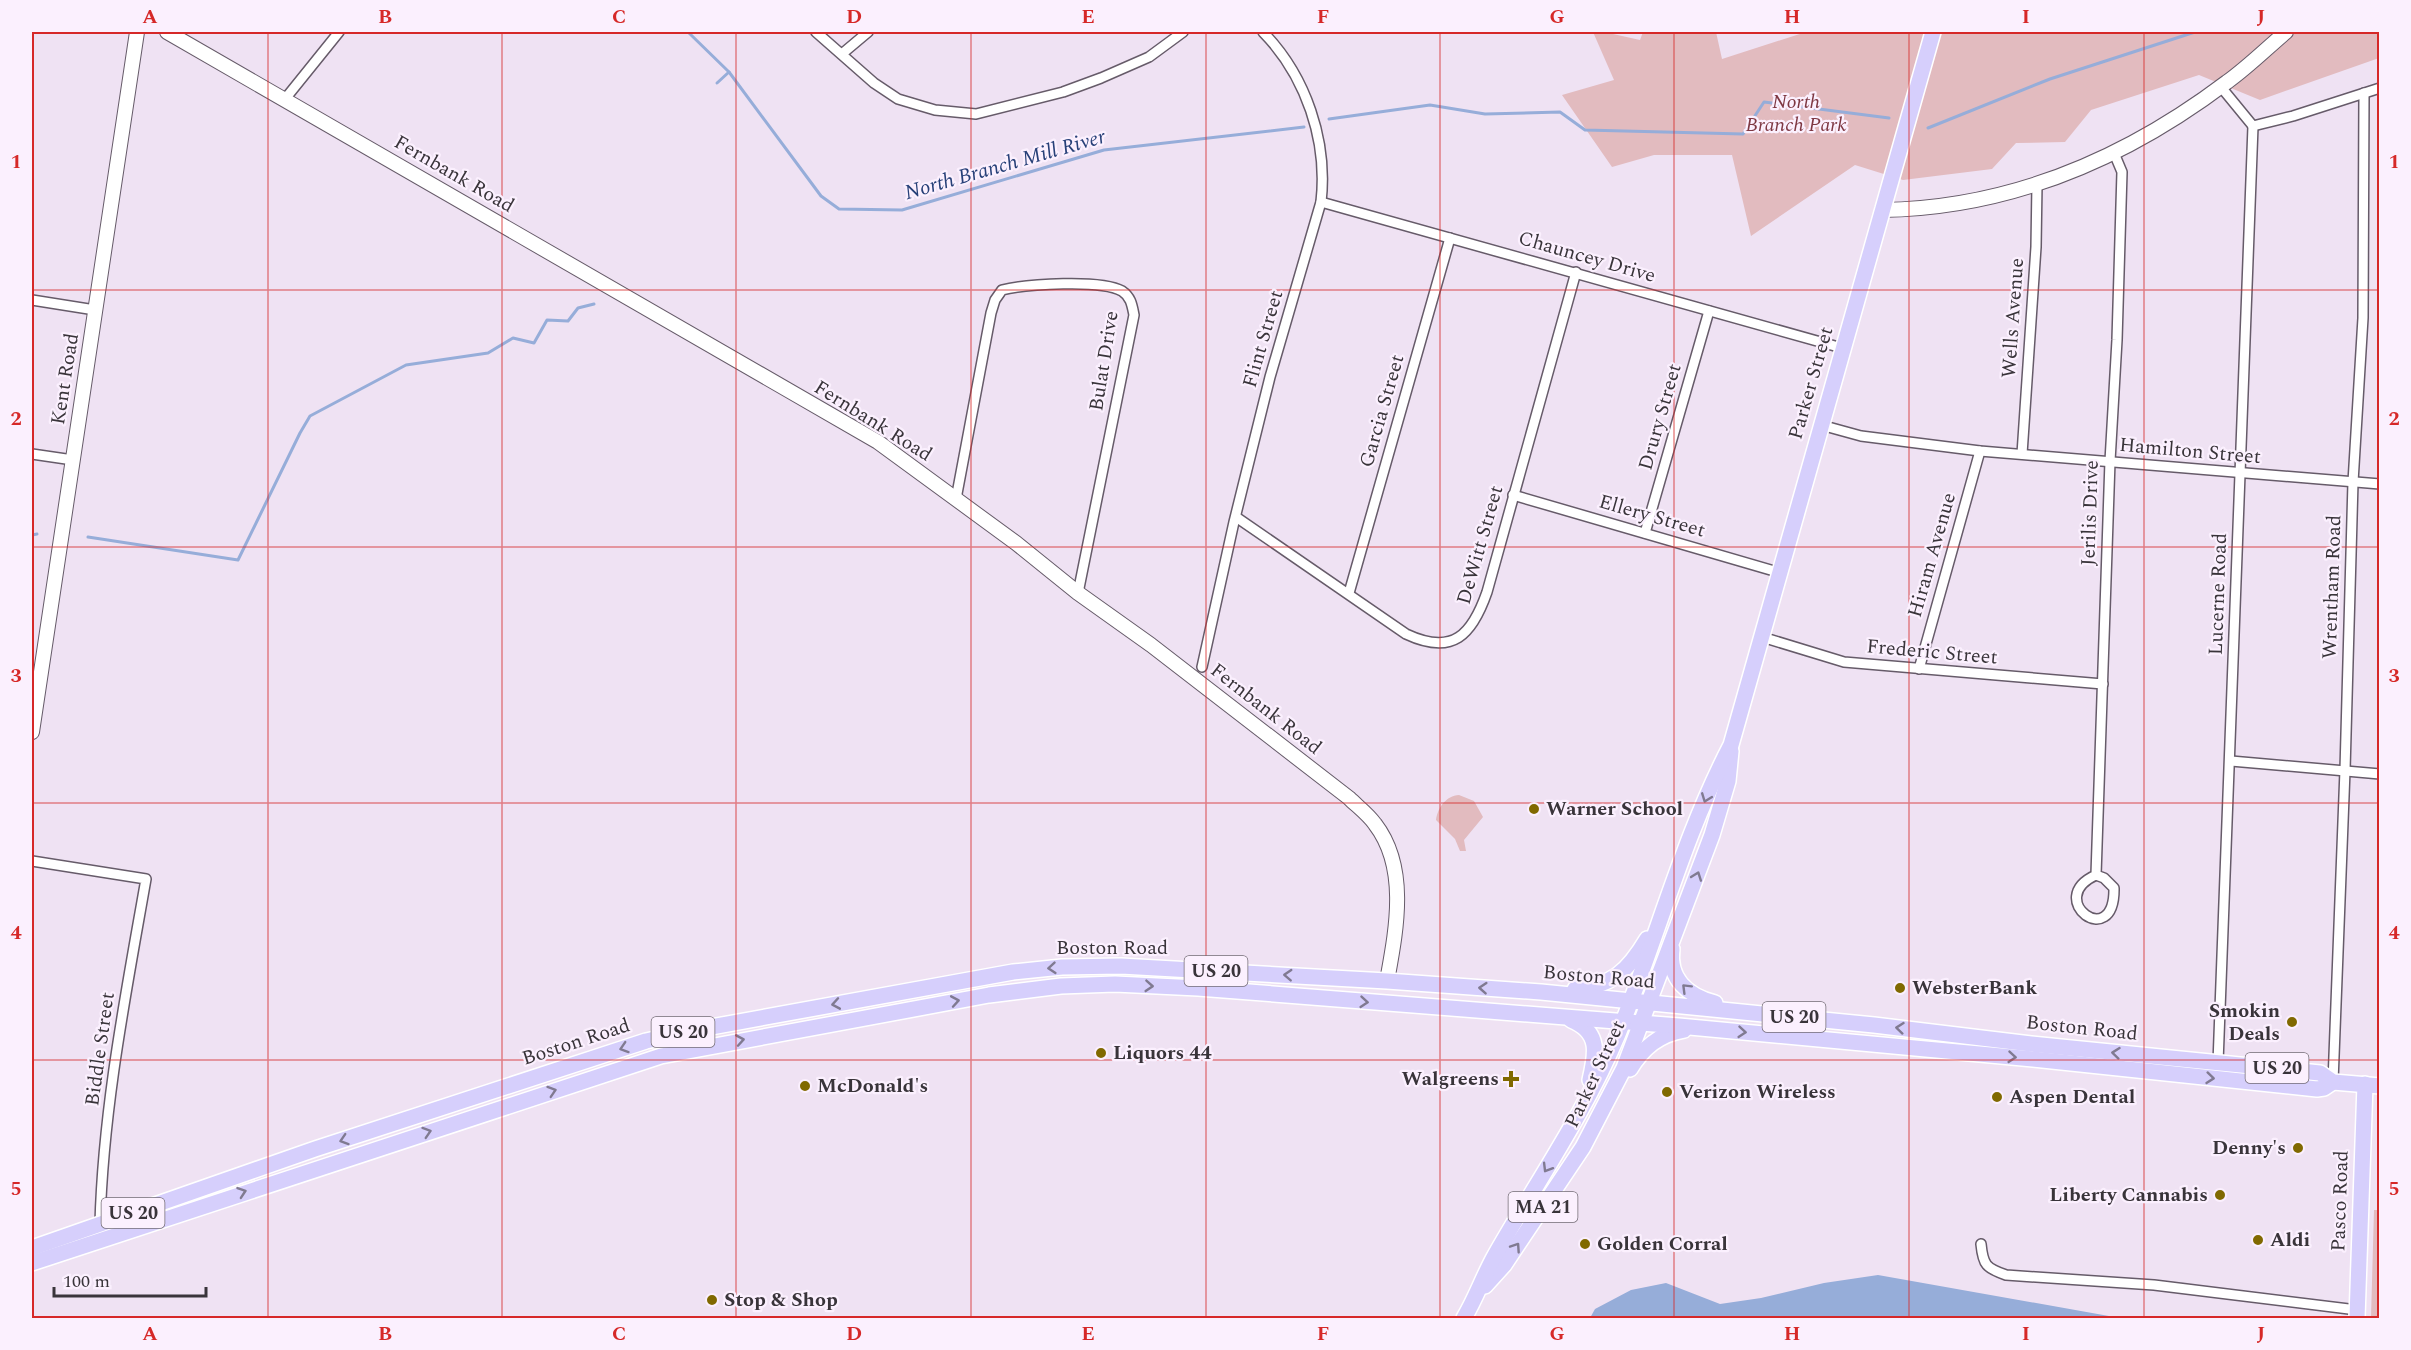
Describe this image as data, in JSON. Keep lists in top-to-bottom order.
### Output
{
  "streets": {
    "main road": [
      "Fernbank Road",
      "Kent Road",
      "Parker Street",
      "Boston Road",
      "US 20",
      "Pasco Road",
      "MA 21"
    ],
    "street": [
      "Chauncey Drive",
      "Wells Avenue",
      "Flint Street",
      "Bulat Drive",
      "Garcia Street",
      "Drury Street",
      "Hamilton Street",
      "Jerilis Drive",
      "Ellery Street",
      "DeWitt Street",
      "Hiram Avenue",
      "Wrentham Road",
      "Lucerne Road",
      "Frederic Street",
      "Biddle Street"
    ]
  },
  "crossings": [
    ["Fernbank Road", "Bulat Drive"],
    ["Fernbank Road", "Boston Road"],
    ["Chauncey Drive", "Flint Street"],
    ["Chauncey Drive", "Parker Street"],
    ["Chauncey Drive", "Garcia Street"],
    ["Chauncey Drive", "Drury Street"],
    ["Chauncey Drive", "DeWitt Street"],
    ["Wells Avenue", "Hamilton Street"],
    ["Flint Street", "DeWitt Street"],
    ["Parker Street", "Hamilton Street"],
    ["Parker Street", "Ellery Street"],
    ["Parker Street", "Frederic Street"],
    ["Parker Street", "Boston Road"],
    ["Garcia Street", "DeWitt Street"],
    ["Drury Street", "Ellery Street"],
    ["Hamilton Street", "Jerilis Drive"],
    ["Hamilton Street", "Hiram Avenue"],
    ["Hamilton Street", "Wrentham Road"],
    ["Hamilton Street", "Lucerne Road"],
    ["Jerilis Drive", "Frederic Street"],
    ["Ellery Street", "DeWitt Street"],
    ["Hiram Avenue", "Frederic Street"],
    ["Wrentham Road", "Boston Road"],
    ["Lucerne Road", "Boston Road"],
    ["Boston Road", "Biddle Street"],
    ["Boston Road", "Pasco Road"]
  ],
  "water": ["North Branch Mill River"],
  "parks": ["North Branch Park"],
  "places": {
    "other": [
      "Warner School",
      "WebsterBank",
      "Smokin Deals",
      "Liquors 44",
      "McDonald's",
      "Verizon Wireless",
      "Aspen Dental",
      "Denny's",
      "Liberty Cannabis",
      "Aldi",
      "Golden Corral",
      "Stop & Shop"
    ],
    "health": ["Walgreens"]
  },
  "scale_bar": "100 m",
  "grid": {
    "columns": [
      "A",
      "B",
      "C",
      "D",
      "E",
      "F",
      "G",
      "H",
      "I",
      "J"
    ],
    "rows": [
      "1",
      "2",
      "3",
      "4",
      "5"
    ]
  }
}
